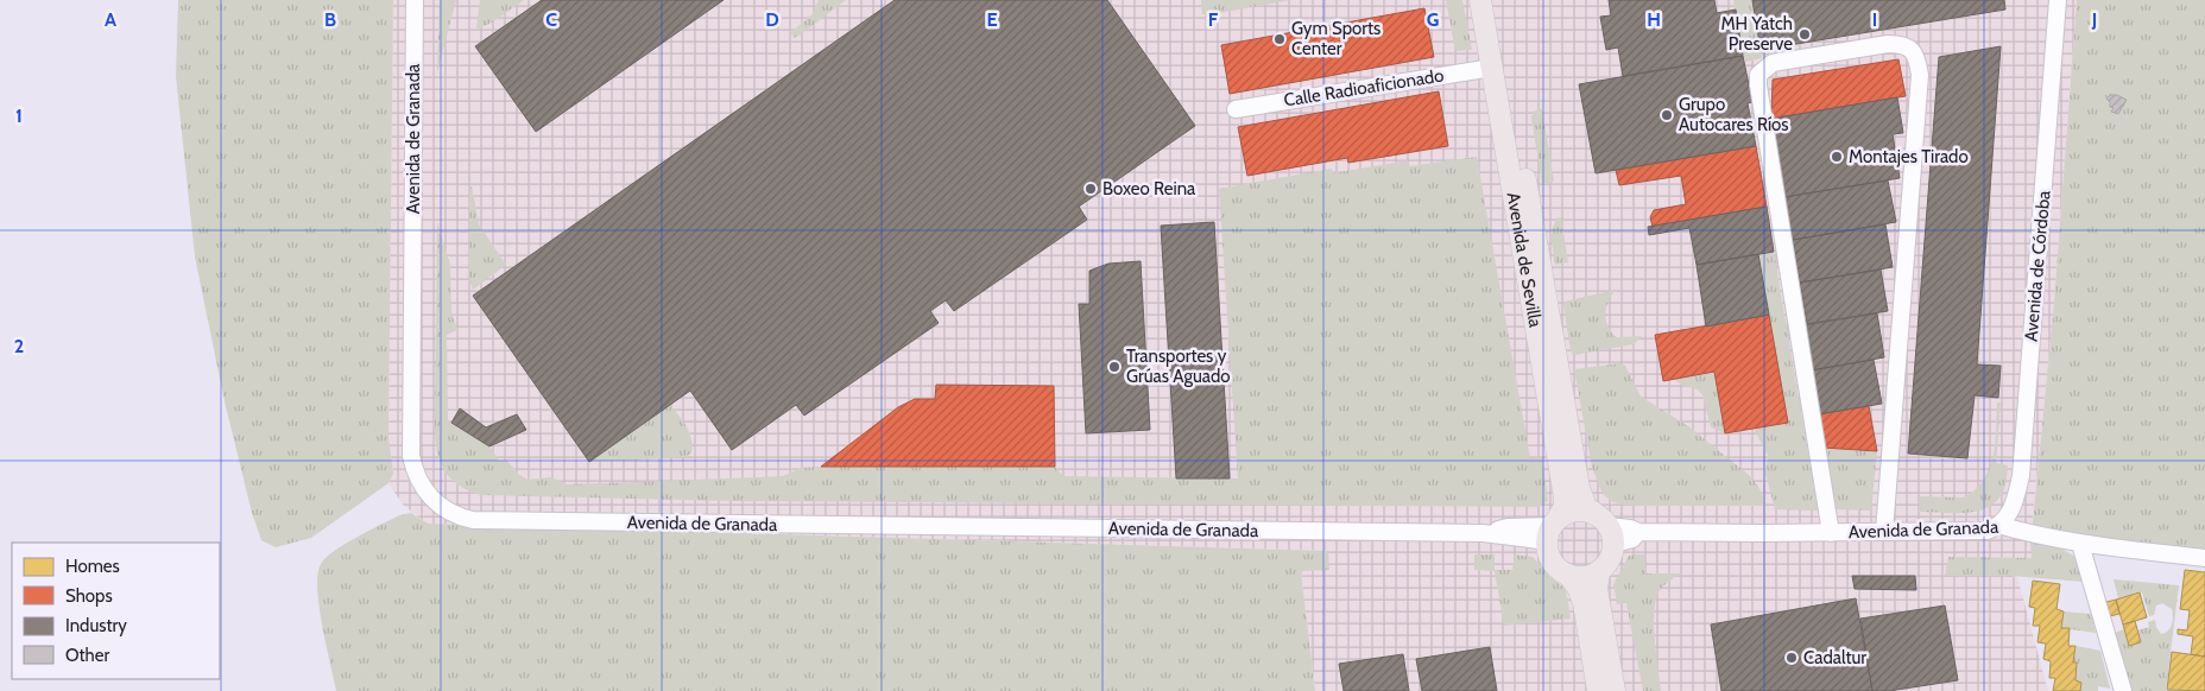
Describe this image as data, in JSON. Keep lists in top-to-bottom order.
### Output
{
  "streets": {
    "main road": ["Avenida de Sevilla"],
    "street": ["Calle Radioaficionado", "Avenida de Granada", "Avenida de Córdoba"]
  },
  "crossings": [
    ["Calle Radioaficionado", "Avenida de Sevilla"],
    ["Avenida de Granada", "Avenida de Sevilla"],
    ["Avenida de Granada", "Avenida de Córdoba"]
  ],
  "places": [
    "MH Yatch Preserve",
    "Gym Sports Center",
    "Grupo Autocares Ríos",
    "Montajes Tirado",
    "Boxeo Reina",
    "Transportes y Grúas Aguado",
    "Cadaltur"
  ],
  "legend": [
    "Homes",
    "Shops",
    "Industry",
    "Other"
  ],
  "grid": {
    "columns": [
      "A",
      "B",
      "C",
      "D",
      "E",
      "F",
      "G",
      "H",
      "I",
      "J"
    ],
    "rows": ["1", "2"]
  }
}
